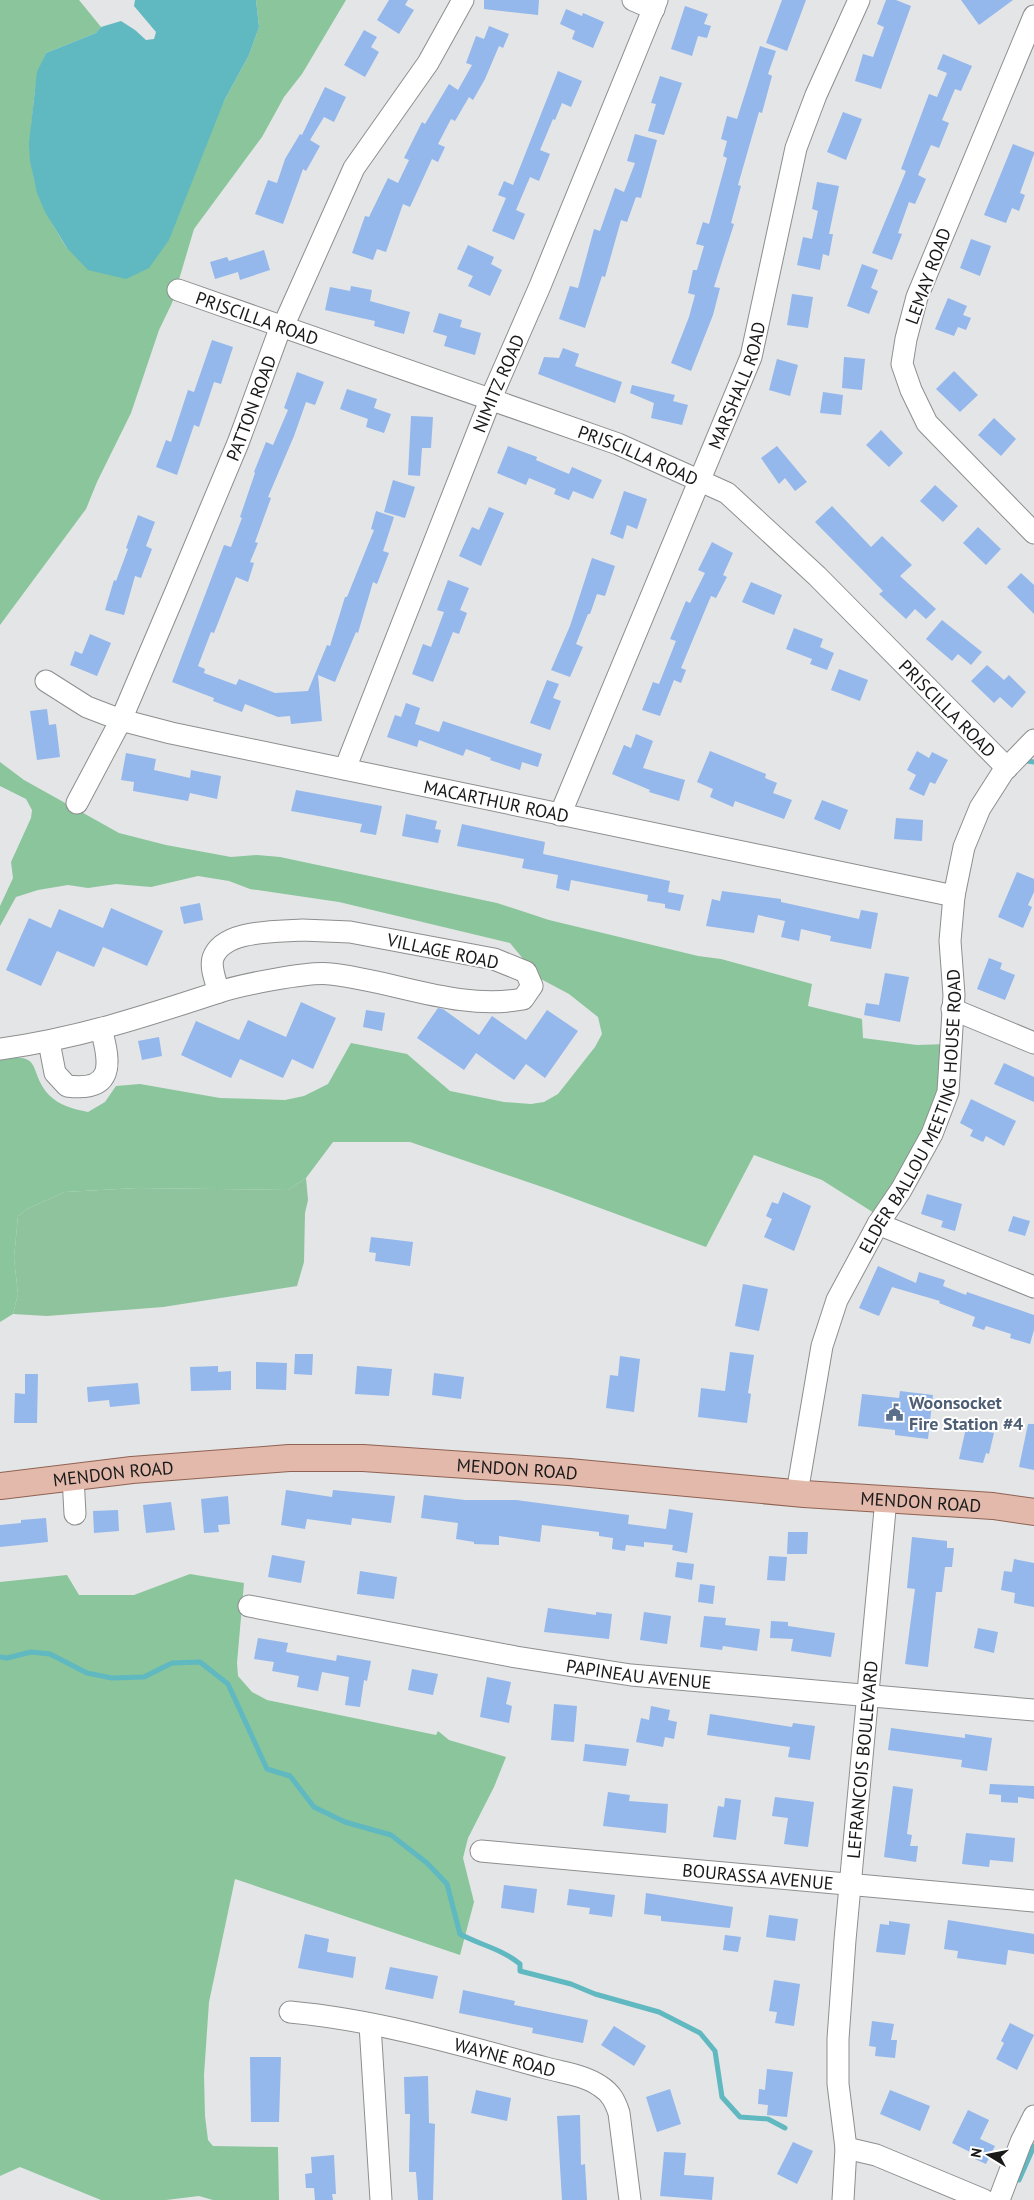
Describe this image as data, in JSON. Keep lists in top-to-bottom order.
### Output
{
  "streets": {
    "main road": ["MENDON ROAD"],
    "street": [
      "LEMAY ROAD",
      "PRISCILLA ROAD",
      "NIMITZ ROAD",
      "MARSHALL ROAD",
      "PATTON ROAD",
      "MACARTHUR ROAD",
      "VILLAGE ROAD",
      "ELDER BALLOU MEETING HOUSE ROAD",
      "PAPINEAU AVENUE",
      "LEFRANCOIS BOULEVARD",
      "BOURASSA AVENUE",
      "WAYNE ROAD"
    ]
  },
  "crossings": [
    ["PRISCILLA ROAD", "NIMITZ ROAD"],
    ["PRISCILLA ROAD", "MARSHALL ROAD"],
    ["PRISCILLA ROAD", "PATTON ROAD"],
    ["PRISCILLA ROAD", "ELDER BALLOU MEETING HOUSE ROAD"],
    ["NIMITZ ROAD", "MACARTHUR ROAD"],
    ["MARSHALL ROAD", "MACARTHUR ROAD"],
    ["PATTON ROAD", "MACARTHUR ROAD"],
    ["MACARTHUR ROAD", "ELDER BALLOU MEETING HOUSE ROAD"],
    ["ELDER BALLOU MEETING HOUSE ROAD", "MENDON ROAD"],
    ["MENDON ROAD", "LEFRANCOIS BOULEVARD"],
    ["PAPINEAU AVENUE", "LEFRANCOIS BOULEVARD"],
    ["LEFRANCOIS BOULEVARD", "BOURASSA AVENUE"]
  ],
  "places": {
    "public building": ["Woonsocket Fire Station #4"]
  },
  "north": "left"
}
